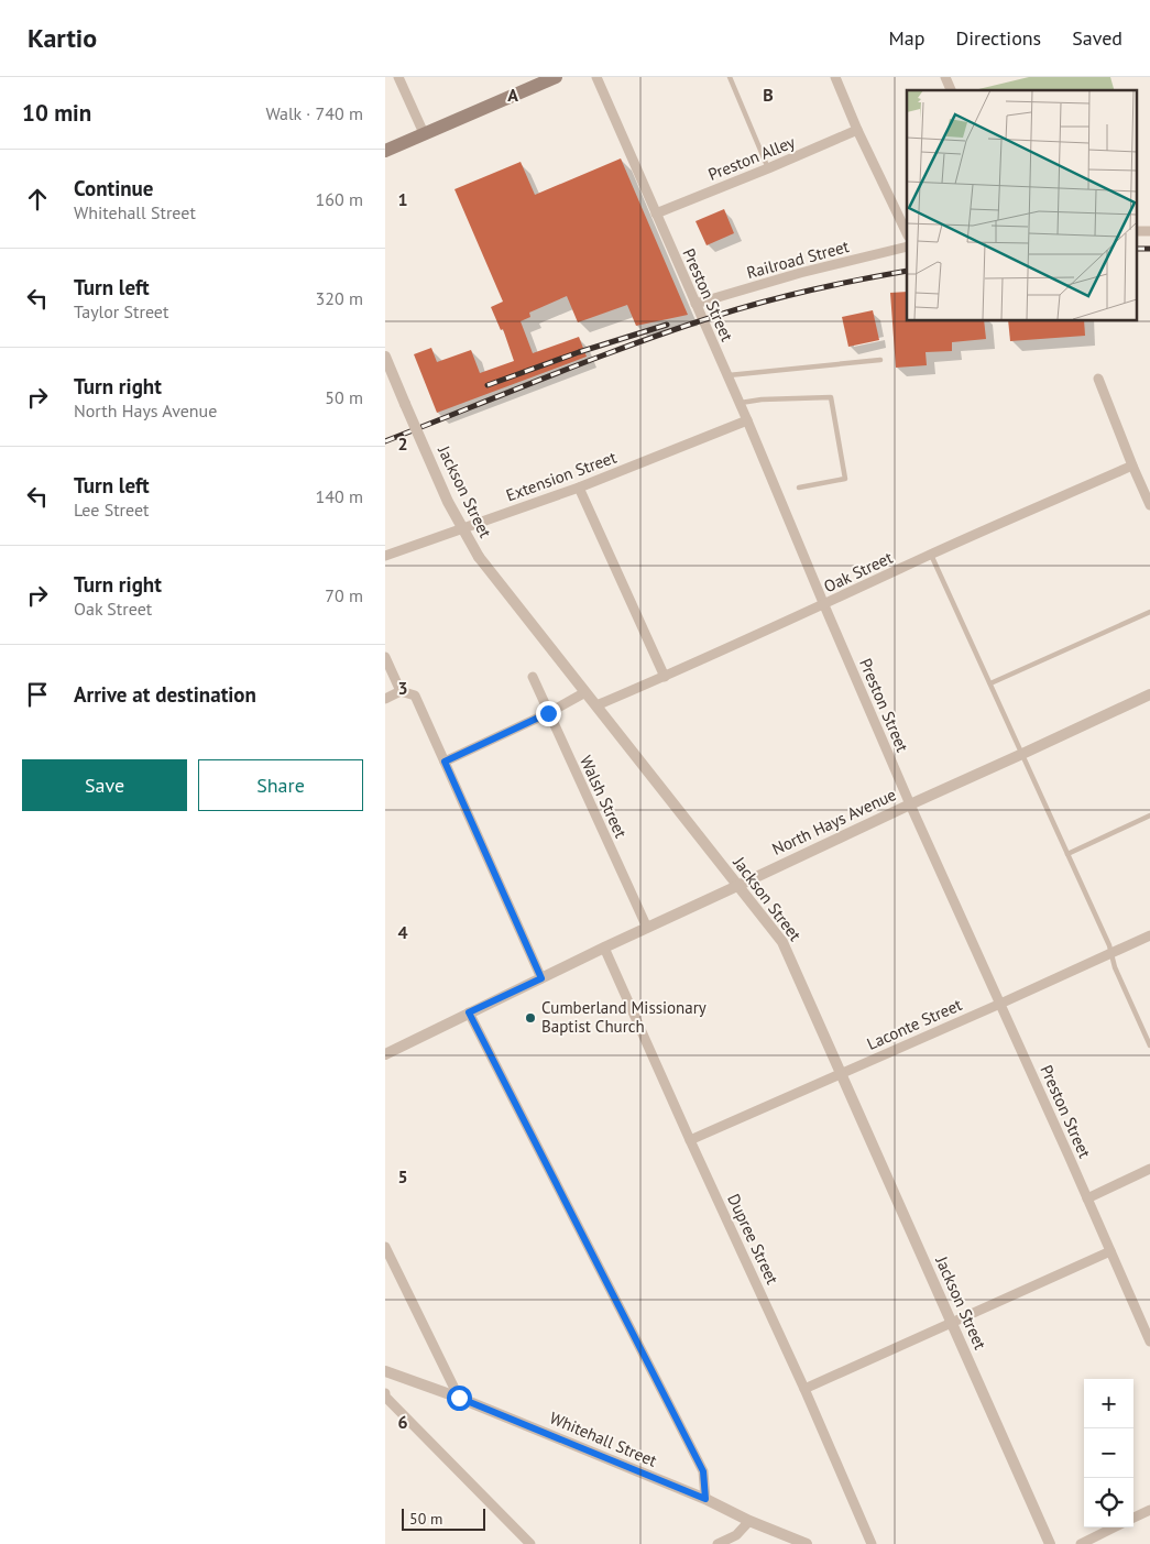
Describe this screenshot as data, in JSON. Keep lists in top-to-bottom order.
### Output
{
  "streets": {
    "street": [
      "Preston Alley",
      "Railroad Street",
      "Preston Street",
      "Extension Street",
      "Jackson Street",
      "Oak Street",
      "Walsh Street",
      "North Hays Avenue",
      "Laconte Street",
      "Dupree Street",
      "Whitehall Street"
    ]
  },
  "crossings": [
    ["Preston Alley", "Preston Street"],
    ["Railroad Street", "Preston Street"],
    ["Preston Street", "Extension Street"],
    ["Preston Street", "Oak Street"],
    ["Preston Street", "North Hays Avenue"],
    ["Preston Street", "Laconte Street"],
    ["Jackson Street", "Oak Street"],
    ["Jackson Street", "North Hays Avenue"],
    ["Jackson Street", "Laconte Street"],
    ["Walsh Street", "North Hays Avenue"],
    ["North Hays Avenue", "Dupree Street"],
    ["Laconte Street", "Dupree Street"]
  ],
  "places": ["Cumberland Missionary Baptist Church"],
  "scale_bar": "50 m",
  "page": {
    "header": "Kartio",
    "nav": ["Map", "Directions", "Saved"],
    "heading": ["10 min", "Walk · 740 m"],
    "list": [
      ["Continue", "Whitehall Street", "160 m"],
      ["Turn left", "Taylor Street", "320 m"],
      ["Turn right", "North Hays Avenue", "50 m"],
      ["Turn left", "Lee Street", "140 m"],
      ["Turn right", "Oak Street", "70 m"],
      "Arrive at destination"
    ],
    "buttons": ["Save", "Share"],
    "map_buttons": ["+", "−"],
    "scale": "50 m"
  },
  "grid": {
    "columns": ["A", "B"],
    "rows": [
      "1",
      "2",
      "3",
      "4",
      "5",
      "6"
    ]
  }
}
